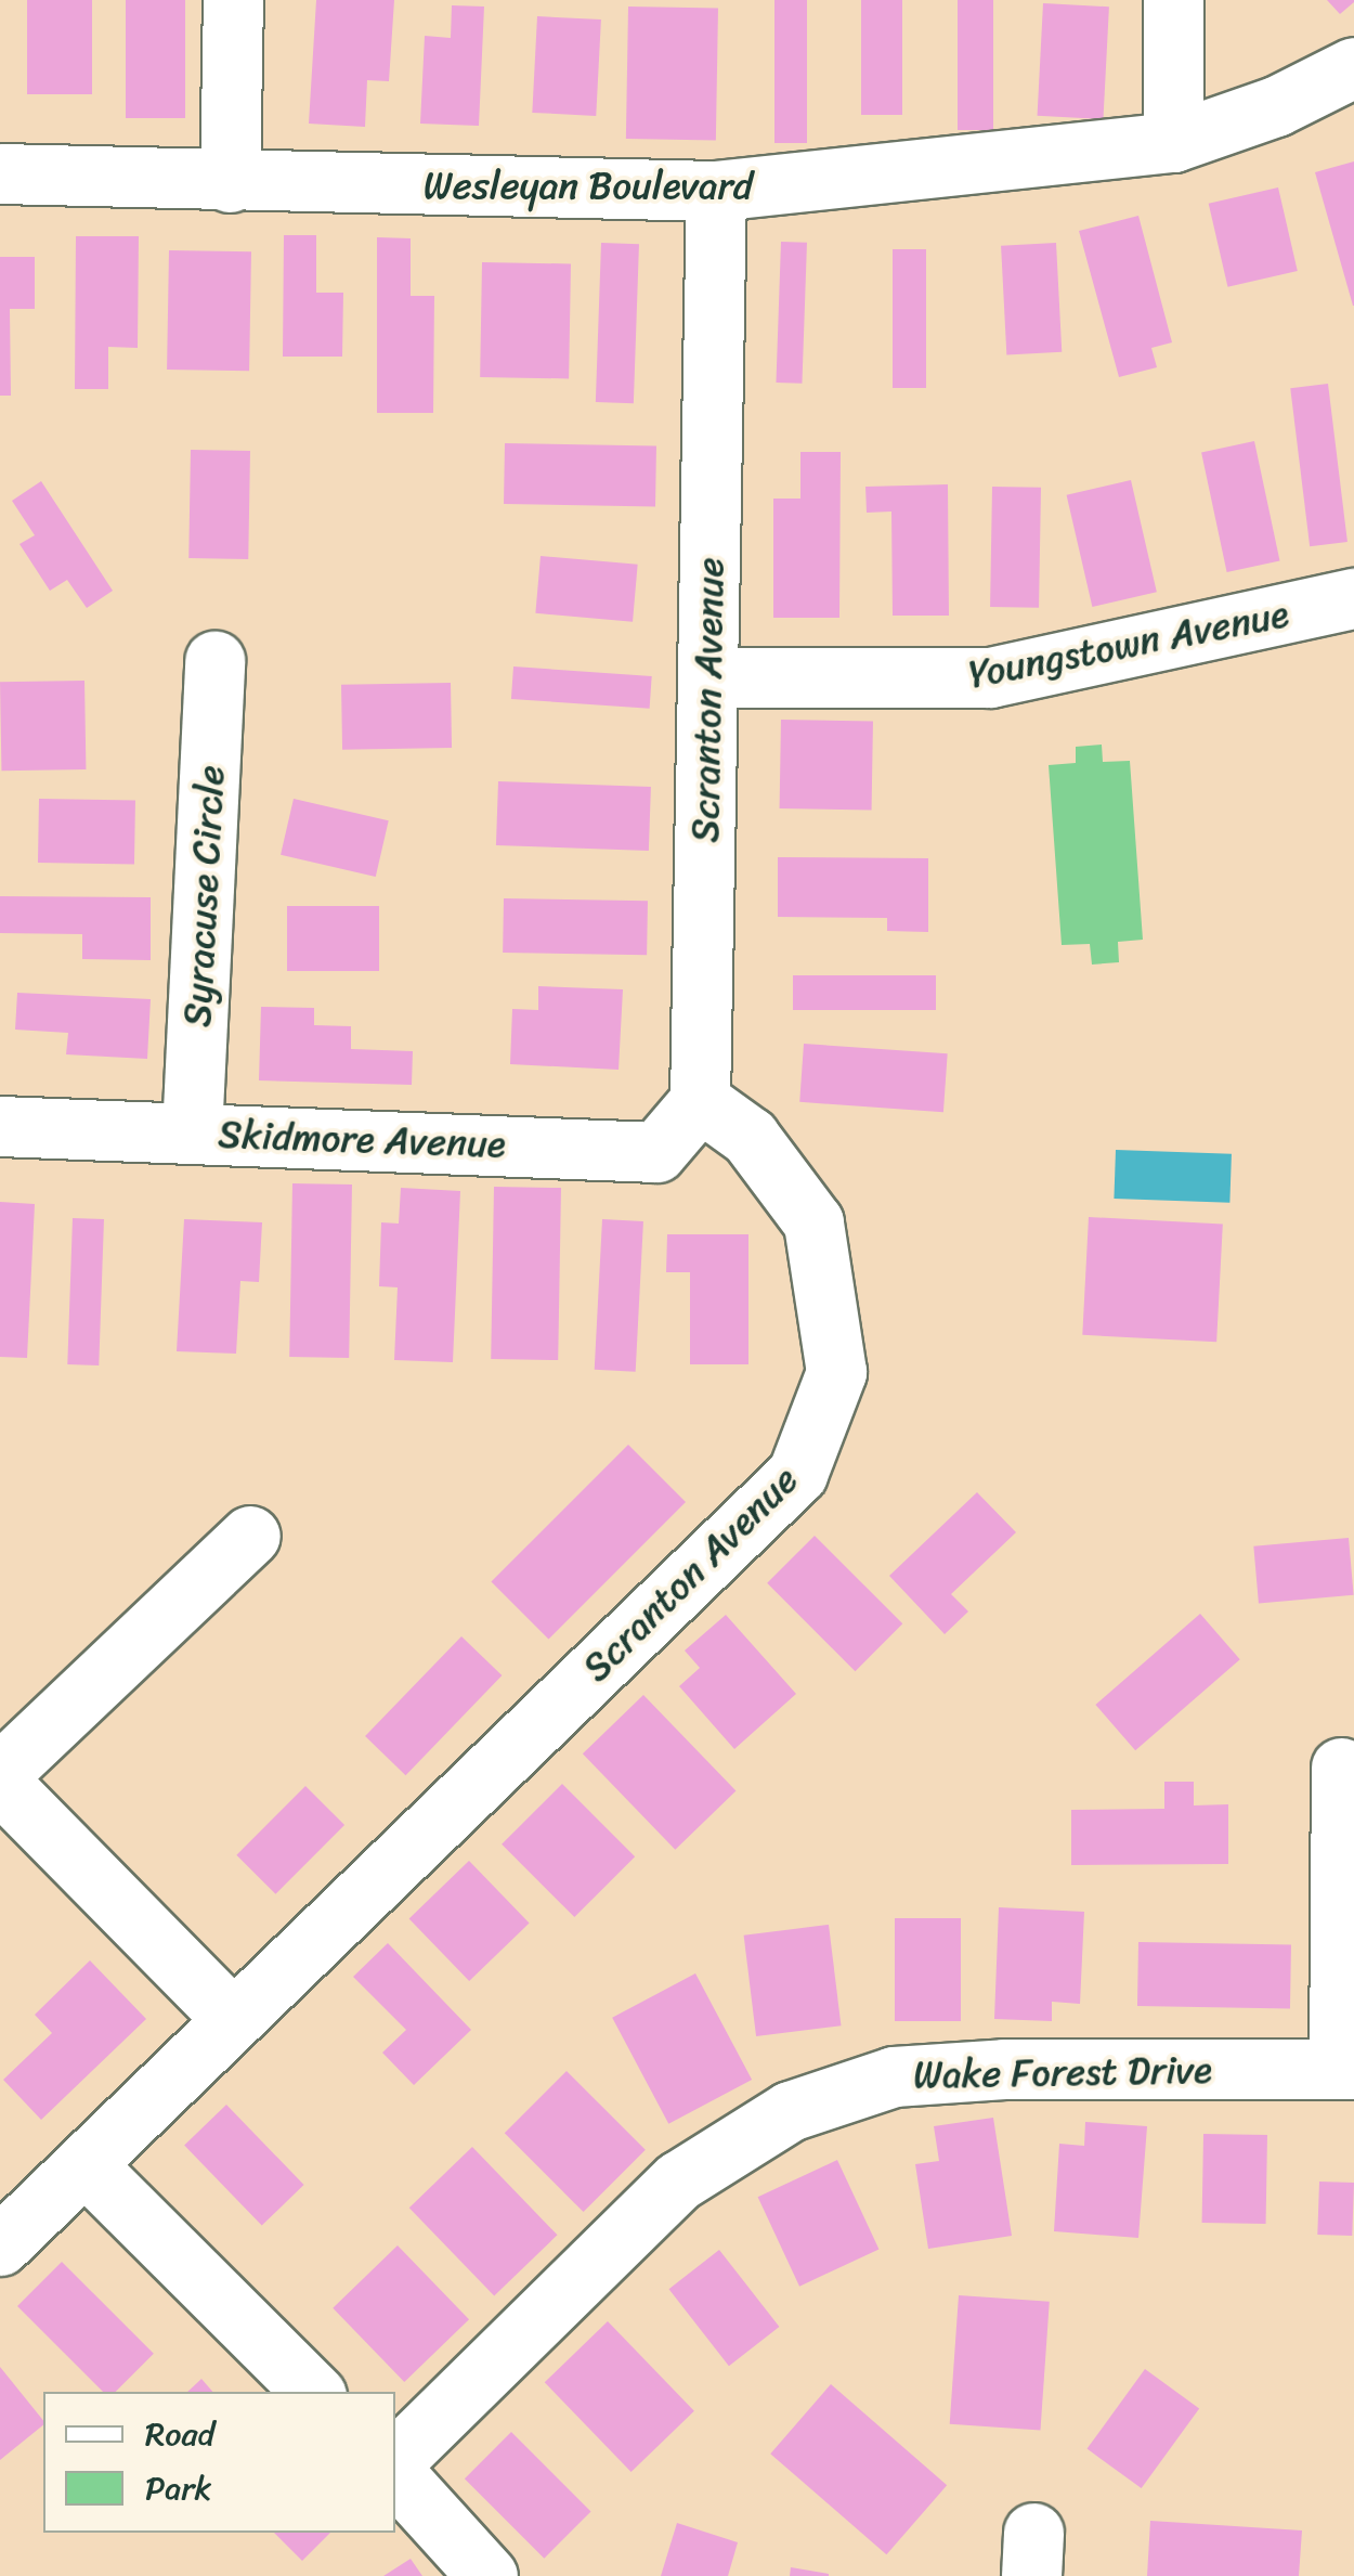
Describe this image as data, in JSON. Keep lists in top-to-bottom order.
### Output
{
  "streets": {
    "street": [
      "Wesleyan Boulevard",
      "Youngstown Avenue",
      "Scranton Avenue",
      "Syracuse Circle",
      "Skidmore Avenue",
      "Wake Forest Drive"
    ]
  },
  "crossings": [
    ["Wesleyan Boulevard", "Scranton Avenue"],
    ["Youngstown Avenue", "Scranton Avenue"],
    ["Scranton Avenue", "Skidmore Avenue"],
    ["Syracuse Circle", "Skidmore Avenue"]
  ],
  "legend": ["Road", "Park"]
}
